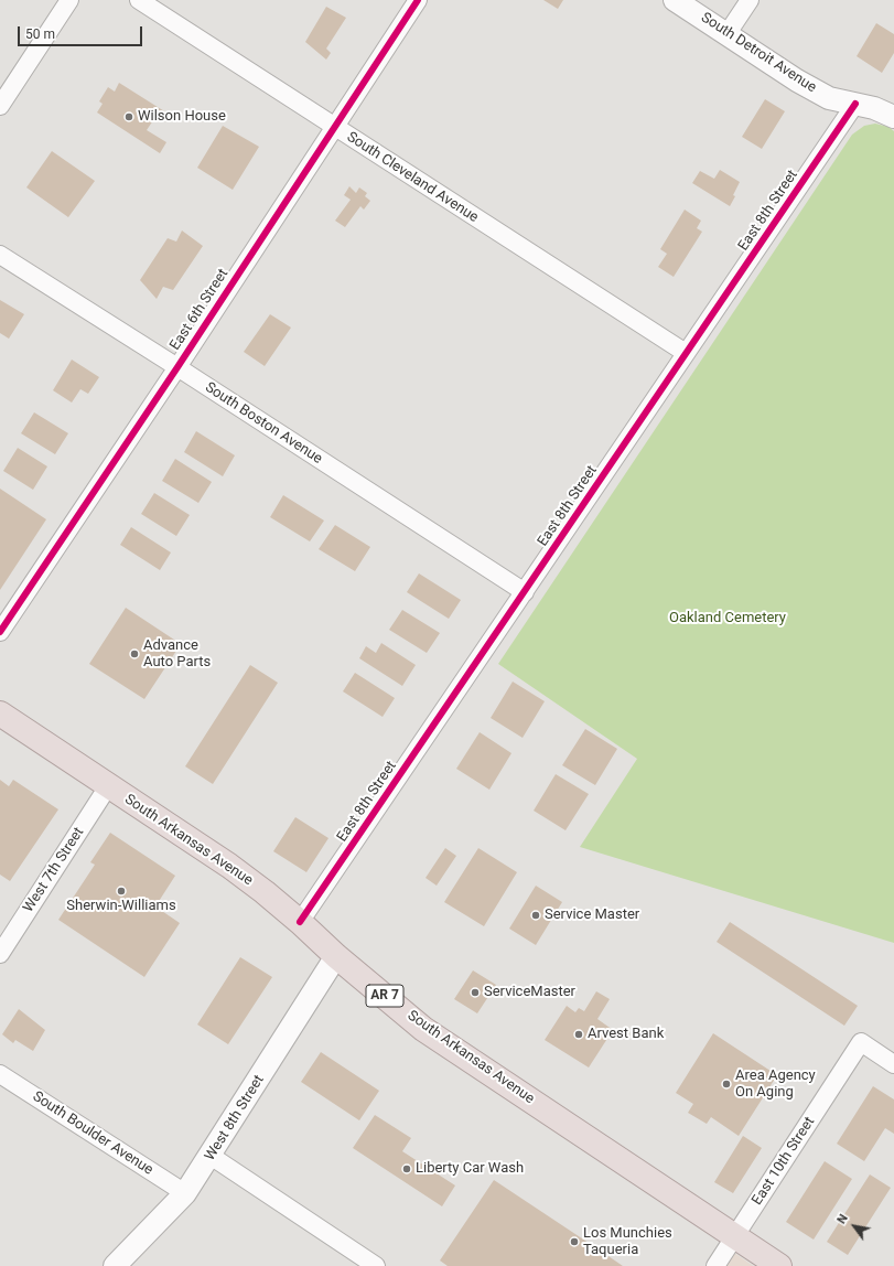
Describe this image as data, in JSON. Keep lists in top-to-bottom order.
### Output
{
  "streets": {
    "highway": ["South Arkansas Avenue", "AR 7"],
    "street": [
      "South Detroit Avenue",
      "South Cleveland Avenue",
      "East 8th Street",
      "East 6th Street",
      "South Boston Avenue",
      "West 7th Street",
      "West 8th Street",
      "South Boulder Avenue",
      "East 10th Street"
    ]
  },
  "crossings": [
    ["South Detroit Avenue", "East 8th Street"],
    ["South Cleveland Avenue", "East 8th Street"],
    ["South Cleveland Avenue", "East 6th Street"],
    ["East 8th Street", "South Boston Avenue"],
    ["East 8th Street", "South Arkansas Avenue"],
    ["East 6th Street", "South Boston Avenue"],
    ["South Arkansas Avenue", "West 7th Street"],
    ["South Arkansas Avenue", "West 8th Street"],
    ["South Arkansas Avenue", "East 10th Street"],
    ["West 8th Street", "South Boulder Avenue"]
  ],
  "parks": ["Oakland Cemetery"],
  "places": [
    "Wilson House",
    "Advance Auto Parts",
    "Sherwin-Williams",
    "Service Master",
    "ServiceMaster",
    "Arvest Bank",
    "Area Agency On Aging",
    "Liberty Car Wash",
    "Los Munchies Taqueria"
  ],
  "scale_bar": "50 m",
  "north": "top left"
}
